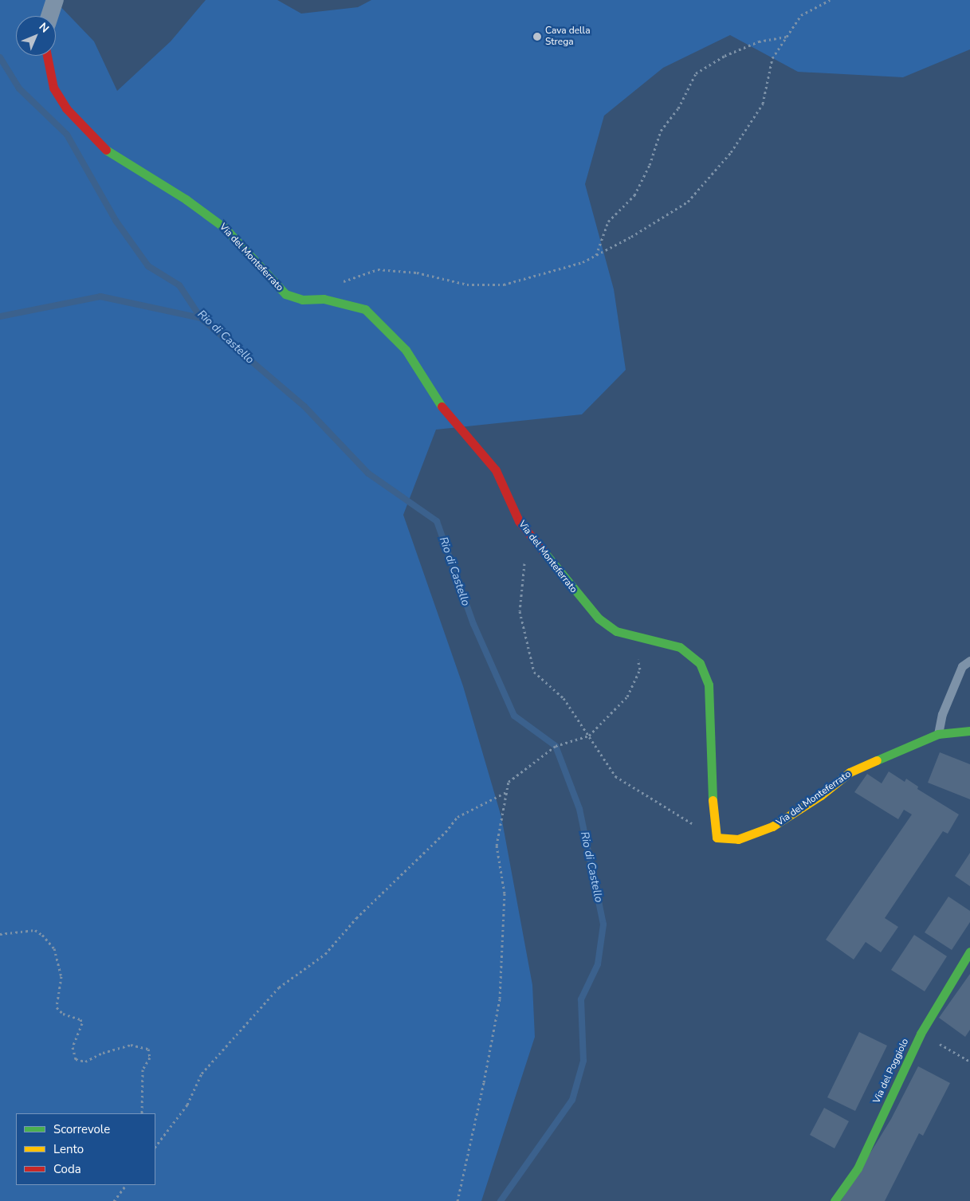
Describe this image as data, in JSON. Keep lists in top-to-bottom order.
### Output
{
  "streets": {
    "street": ["Via del Monteferrato", "Via del Poggiolo"]
  },
  "water": ["Rio di Castello"],
  "places": ["Cava della Strega"],
  "legend": ["Scorrevole", "Lento", "Coda"],
  "north": "top right"
}
